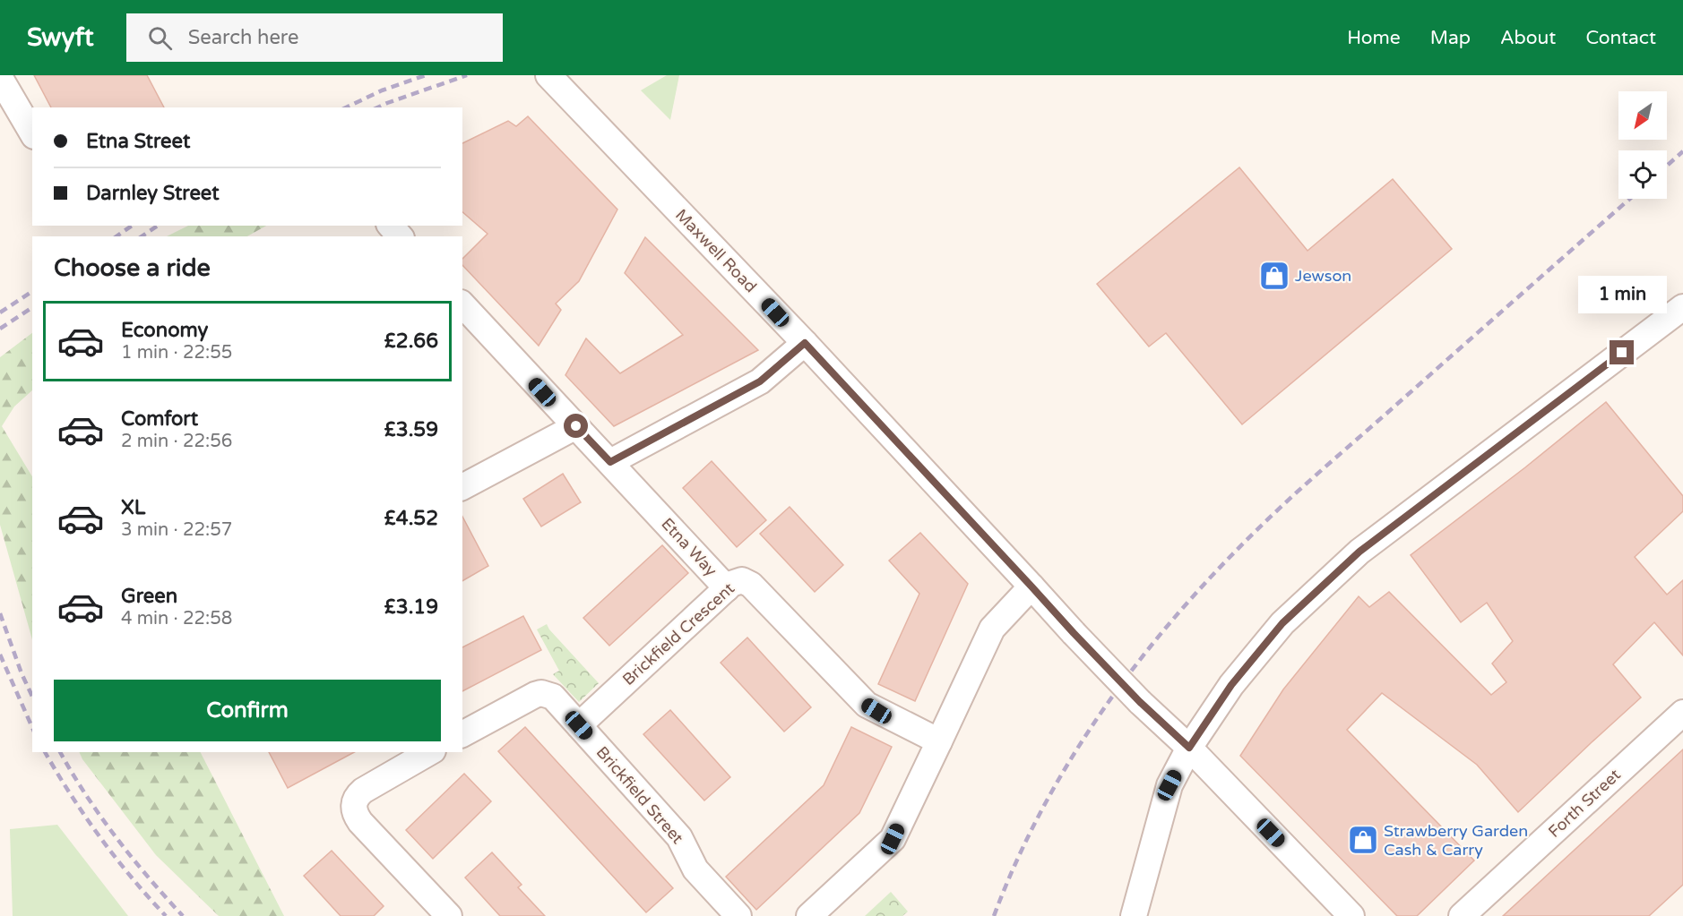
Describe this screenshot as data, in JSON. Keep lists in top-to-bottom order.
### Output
{
  "streets": {
    "street": [
      "Maxwell Road",
      "Etna Way",
      "Brickfield Crescent",
      "Brickfield Street",
      "Forth Street"
    ]
  },
  "crossings": [
    ["Etna Way", "Brickfield Crescent"],
    ["Brickfield Crescent", "Brickfield Street"]
  ],
  "places": {
    "shop": ["Jewson", "Strawberry Garden Cash & Carry"]
  },
  "north": "bottom left",
  "page": {
    "header": "Swyft",
    "search": "Search here",
    "nav": [
      "Home",
      "Map",
      "About",
      "Contact"
    ],
    "banner": ["Etna Street", "Darnley Street"],
    "heading": "Choose a ride",
    "bubble": "1 min",
    "list": [
      {
        "name": "Economy",
        "note": "1 min · 22:55",
        "value": "£2.66"
      },
      {
        "name": "Comfort",
        "note": "2 min · 22:56",
        "value": "£3.59"
      },
      {
        "name": "XL",
        "note": "3 min · 22:57",
        "value": "£4.52"
      },
      {
        "name": "Green",
        "note": "4 min · 22:58",
        "value": "£3.19"
      }
    ],
    "buttons": "Confirm"
  }
}
